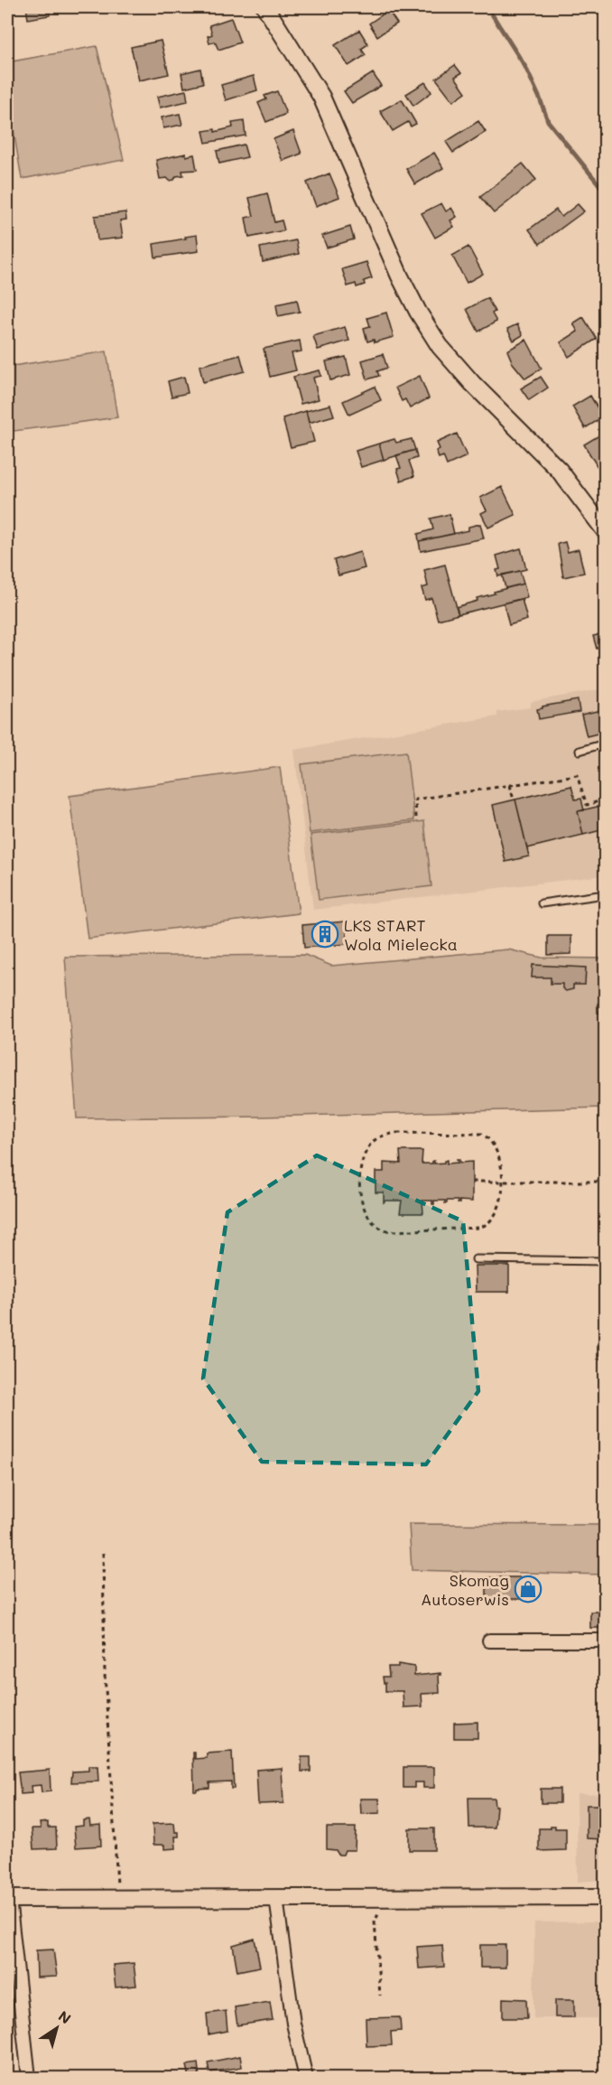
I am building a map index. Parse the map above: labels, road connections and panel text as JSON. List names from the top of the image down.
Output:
{
  "places": {
    "building": ["LKS START Wola Mielecka"],
    "shop": ["Skomag Autoserwis"]
  },
  "north": "top right"
}
